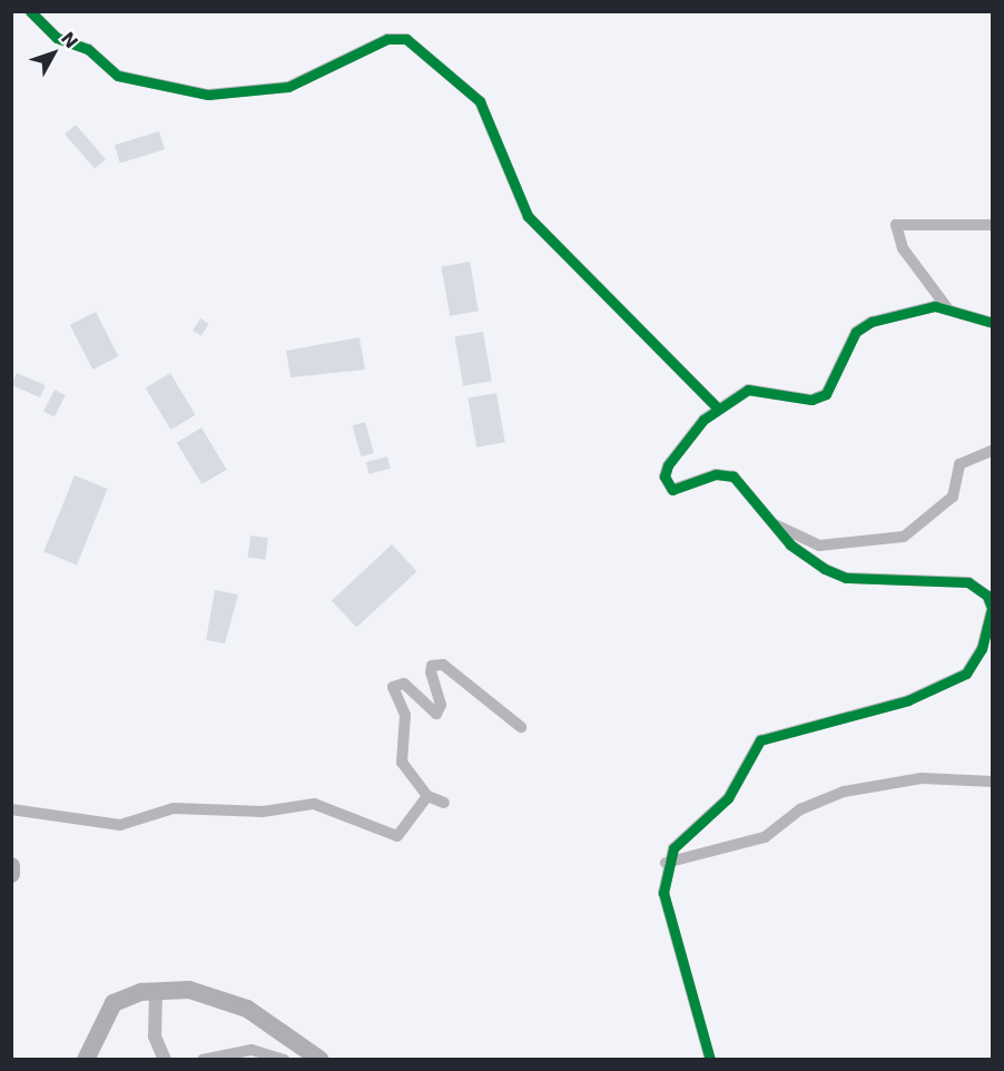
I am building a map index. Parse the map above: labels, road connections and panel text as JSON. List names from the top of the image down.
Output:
{
  "north": "top right"
}
